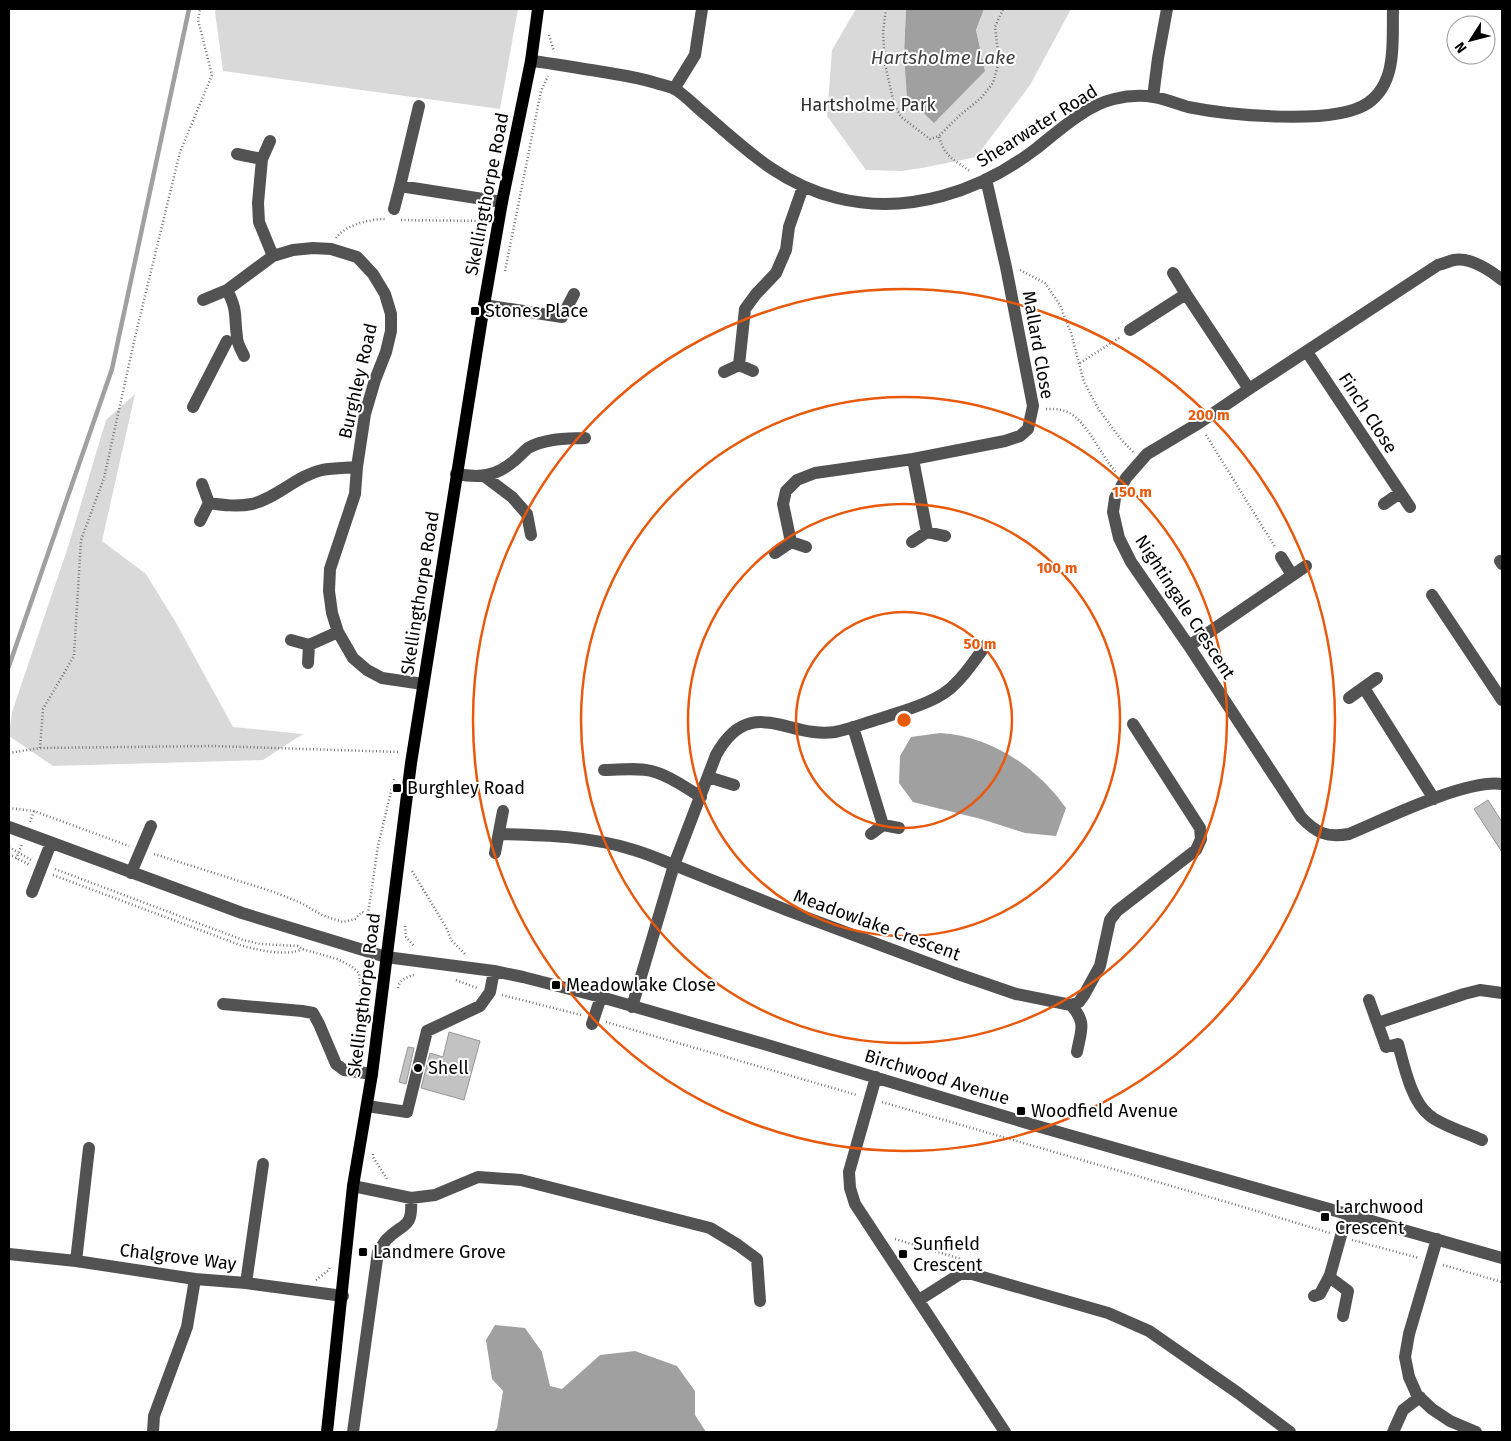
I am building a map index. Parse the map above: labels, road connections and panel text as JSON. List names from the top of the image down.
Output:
{
  "streets": {
    "main road": ["Skellingthorpe Road"],
    "street": [
      "Shearwater Road",
      "Mallard Close",
      "Burghley Road",
      "Finch Close",
      "Nightingale Crescent",
      "Meadowlake Crescent",
      "Birchwood Avenue",
      "Chalgrove Way"
    ]
  },
  "crossings": [
    ["Shearwater Road", "Skellingthorpe Road"],
    ["Shearwater Road", "Mallard Close"],
    ["Skellingthorpe Road", "Burghley Road"],
    ["Skellingthorpe Road", "Birchwood Avenue"],
    ["Skellingthorpe Road", "Chalgrove Way"],
    ["Finch Close", "Nightingale Crescent"]
  ],
  "water": ["Hartsholme Lake"],
  "parks": ["Hartsholme Park"],
  "places": {
    "transit": [
      "Stones Place",
      "Burghley Road",
      "Meadowlake Close",
      "Woodfield Avenue",
      "Larchwood Crescent",
      "Landmere Grove",
      "Sunfield Crescent"
    ],
    "other": ["Shell"]
  },
  "north": "bottom left",
  "rings": [
    "200 m",
    "150 m",
    "100 m",
    "50 m"
  ]
}
